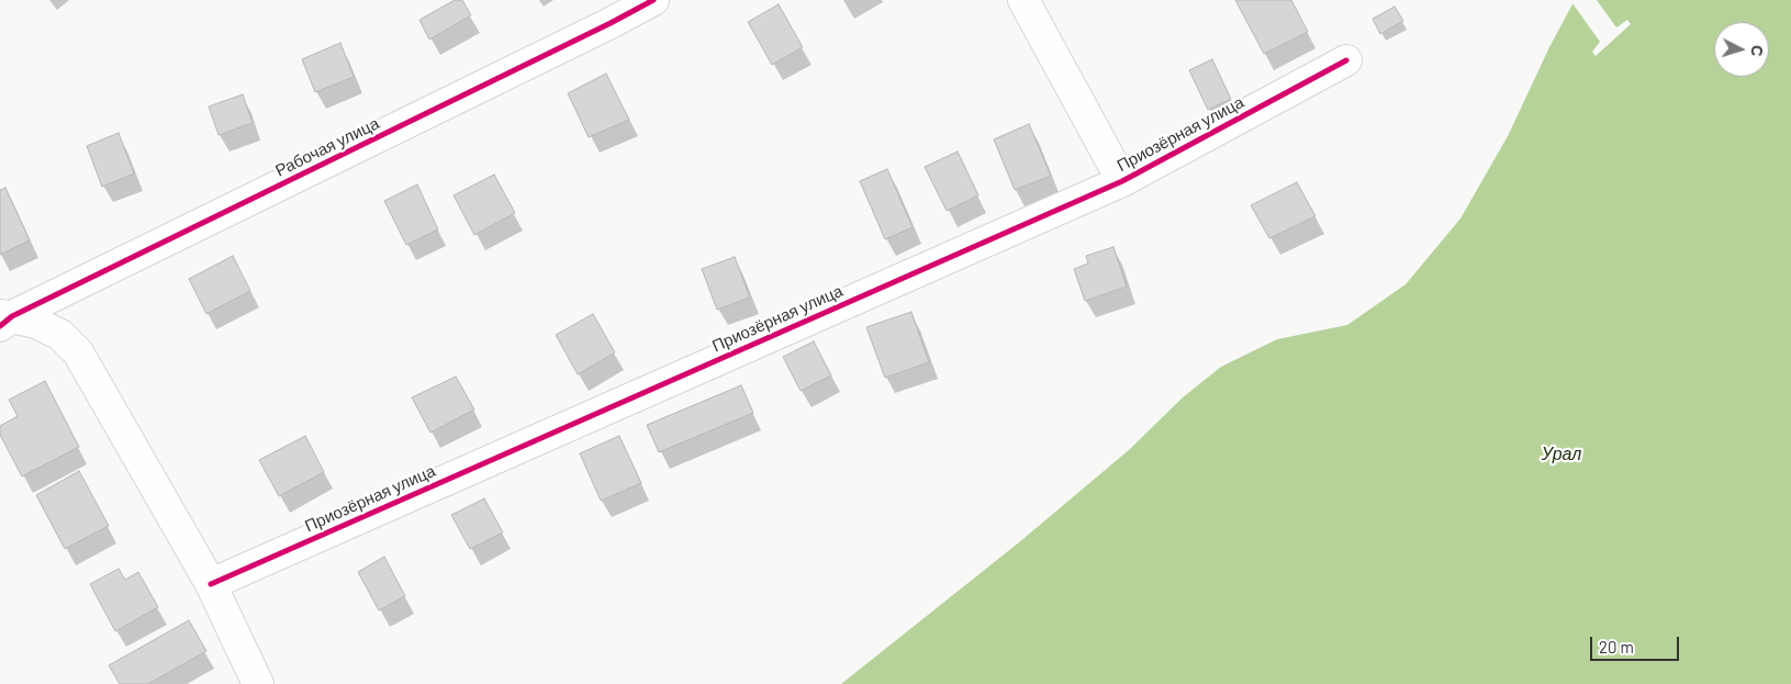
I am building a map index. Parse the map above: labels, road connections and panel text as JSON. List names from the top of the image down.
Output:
{
  "streets": {
    "street": ["Приозёрная улица", "Рабочая улица"]
  },
  "water": ["Урал"],
  "scale_bar": "20 m",
  "north": "right"
}
